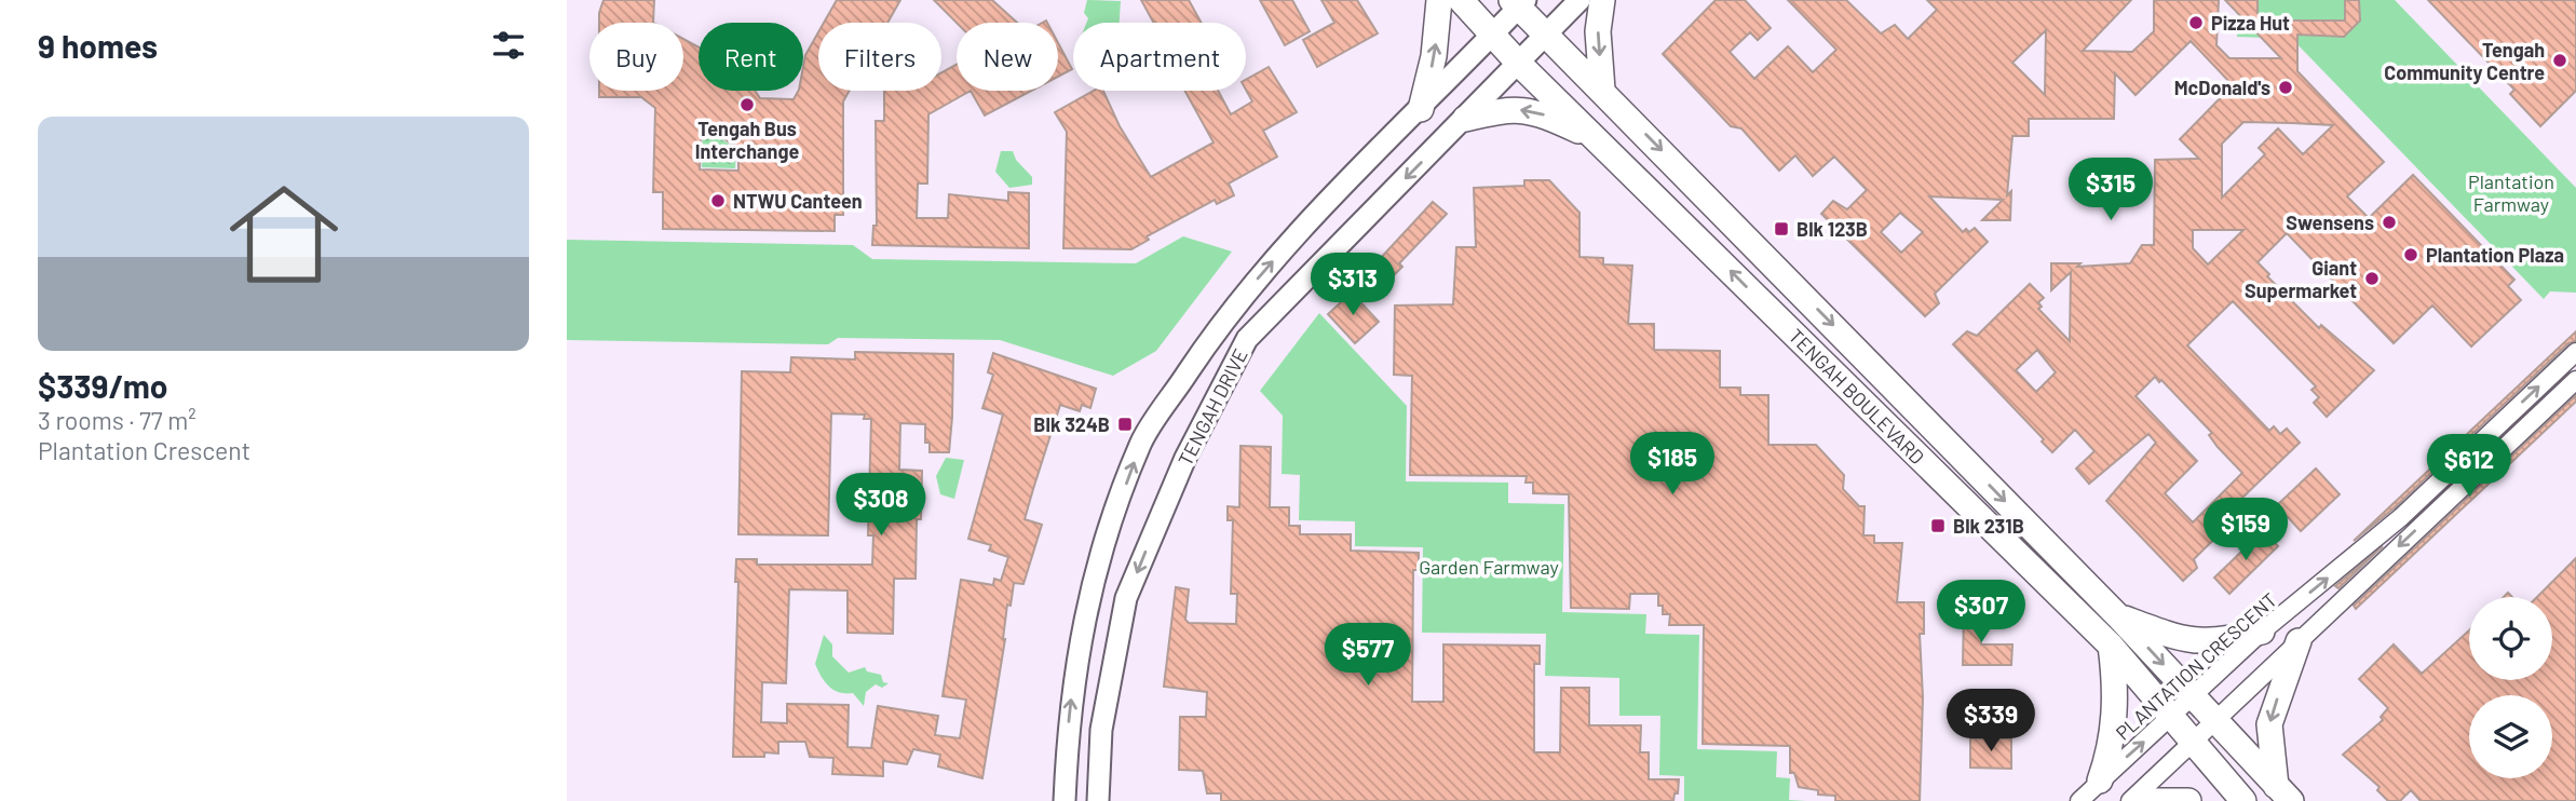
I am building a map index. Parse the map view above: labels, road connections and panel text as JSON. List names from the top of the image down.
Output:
{
  "streets": {
    "main road": ["TENGAH BOULEVARD"],
    "street": ["TENGAH DRIVE", "PLANTATION CRESCENT"]
  },
  "crossings": [
    ["TENGAH BOULEVARD", "TENGAH DRIVE"],
    ["TENGAH BOULEVARD", "PLANTATION CRESCENT"]
  ],
  "parks": ["Plantation Farmway", "Garden Farmway"],
  "places": {
    "other": [
      "Pizza Hut",
      "Tengah Community Centre",
      "McDonald's",
      "Tengah Bus Interchange",
      "NTWU Canteen",
      "Swensens",
      "Plantation Plaza",
      "Giant Supermarket"
    ],
    "transit": ["Blk 123B", "Blk 324B", "Blk 231B"]
  },
  "page": {
    "heading": "9 homes",
    "chip": [
      "Buy",
      "Rent",
      "Filters",
      "New",
      "Apartment"
    ],
    "list": [
      {
        "name": "$339/mo",
        "note": "3 rooms · 77 m² · Plantation Crescent"
      }
    ],
    "price": [
      "$315",
      "$313",
      "$185",
      "$612",
      "$308",
      "$159",
      "$307",
      "$577",
      "$339"
    ]
  }
}
